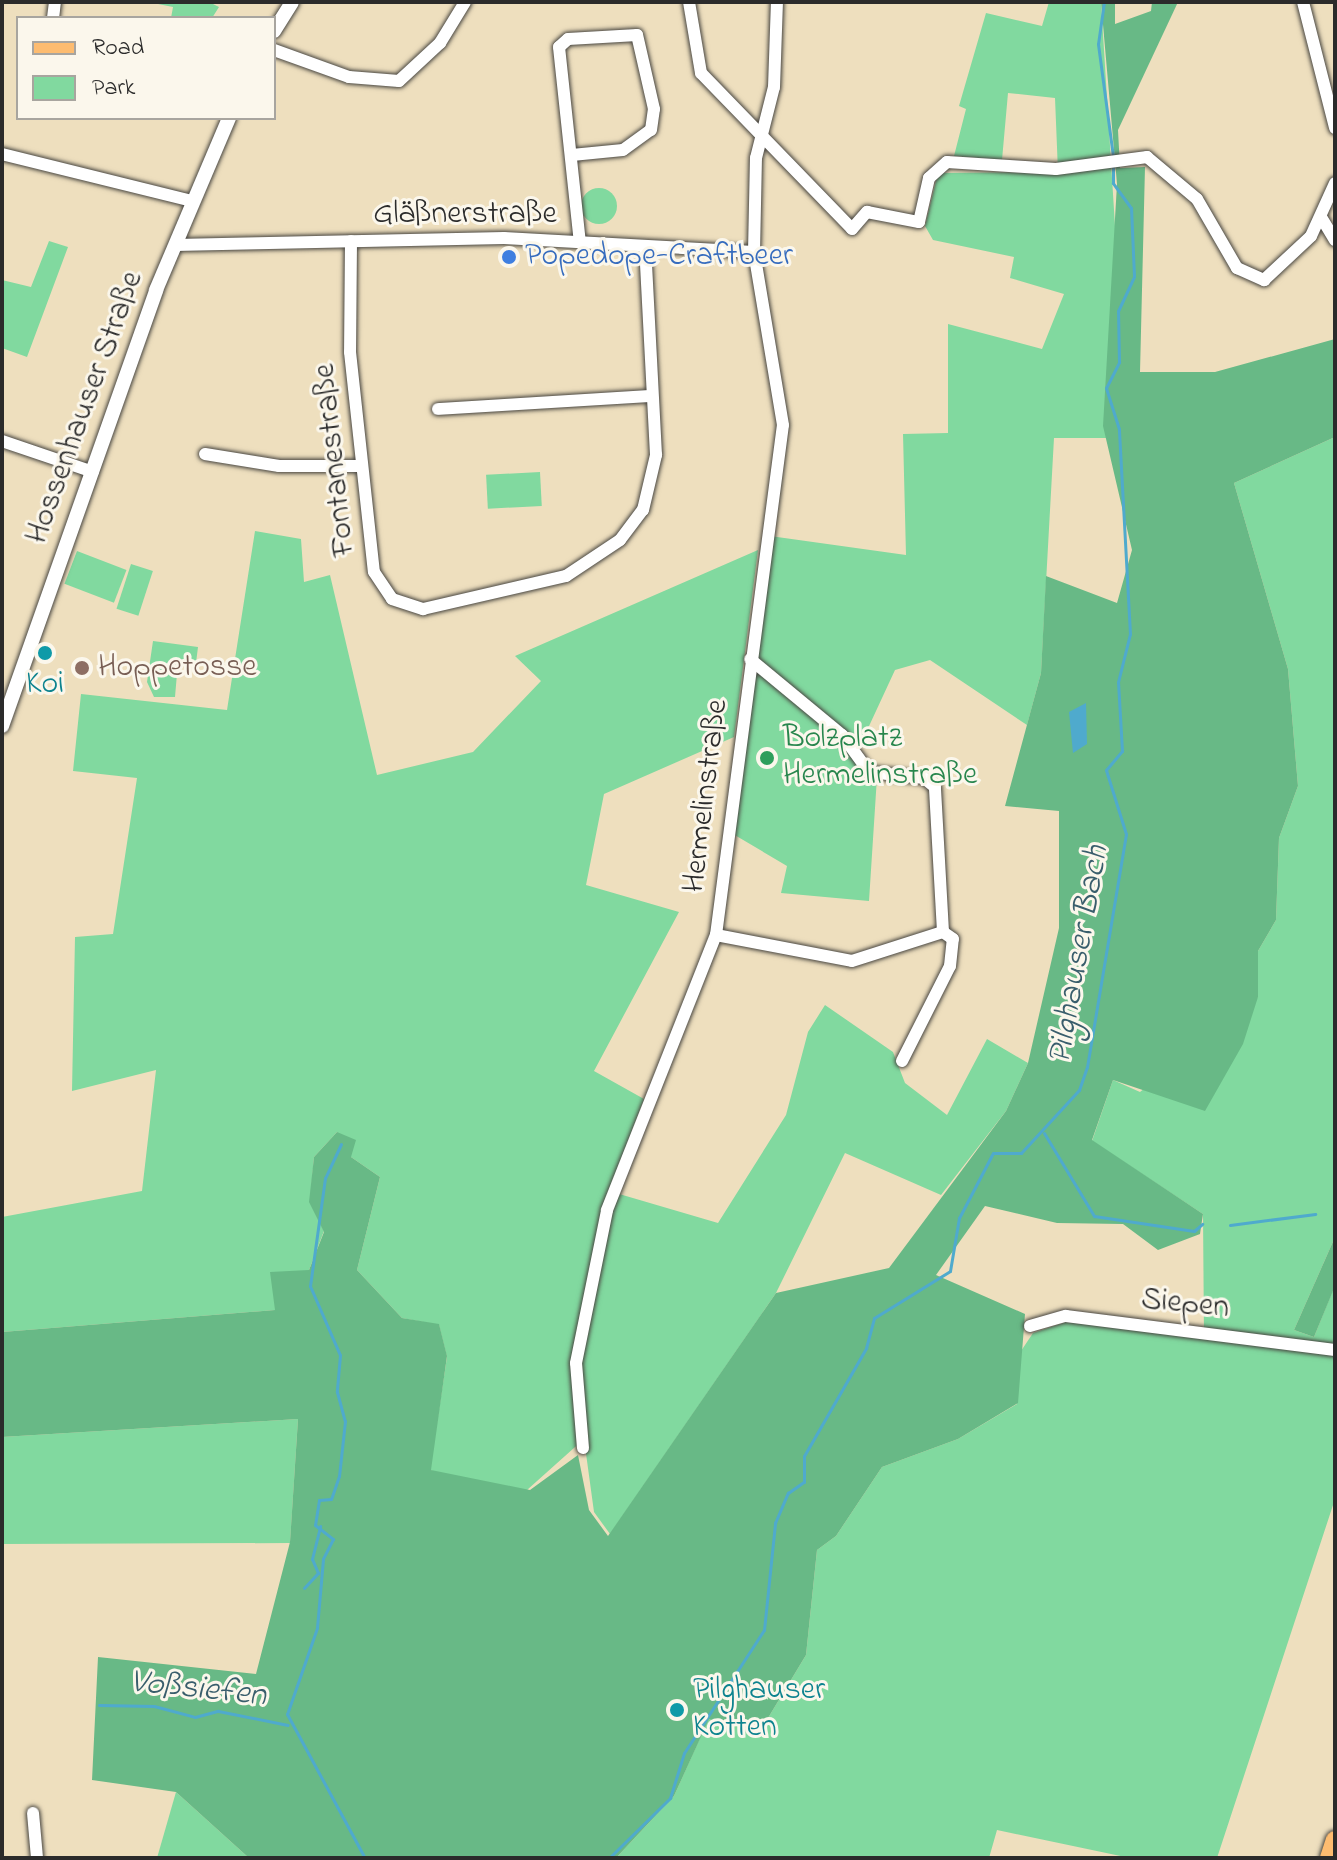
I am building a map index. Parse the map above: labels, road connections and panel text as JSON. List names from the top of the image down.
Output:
{
  "streets": {
    "street": [
      "Gläßnerstraße",
      "Hossenhauser Straße",
      "Fontanestraße",
      "Hermelinstraße",
      "Siepen"
    ]
  },
  "crossings": [
    ["Gläßnerstraße", "Hossenhauser Straße"],
    ["Gläßnerstraße", "Fontanestraße"],
    ["Gläßnerstraße", "Hermelinstraße"]
  ],
  "water": ["Pilghauser Bach", "Voßsiefen"],
  "places": [
    "Popedope-Craftbeer",
    "Koi",
    "Hoppetosse",
    "Bolzplatz Hermelinstraße",
    "Pilghauser Kotten"
  ],
  "legend": ["Road", "Park"]
}
